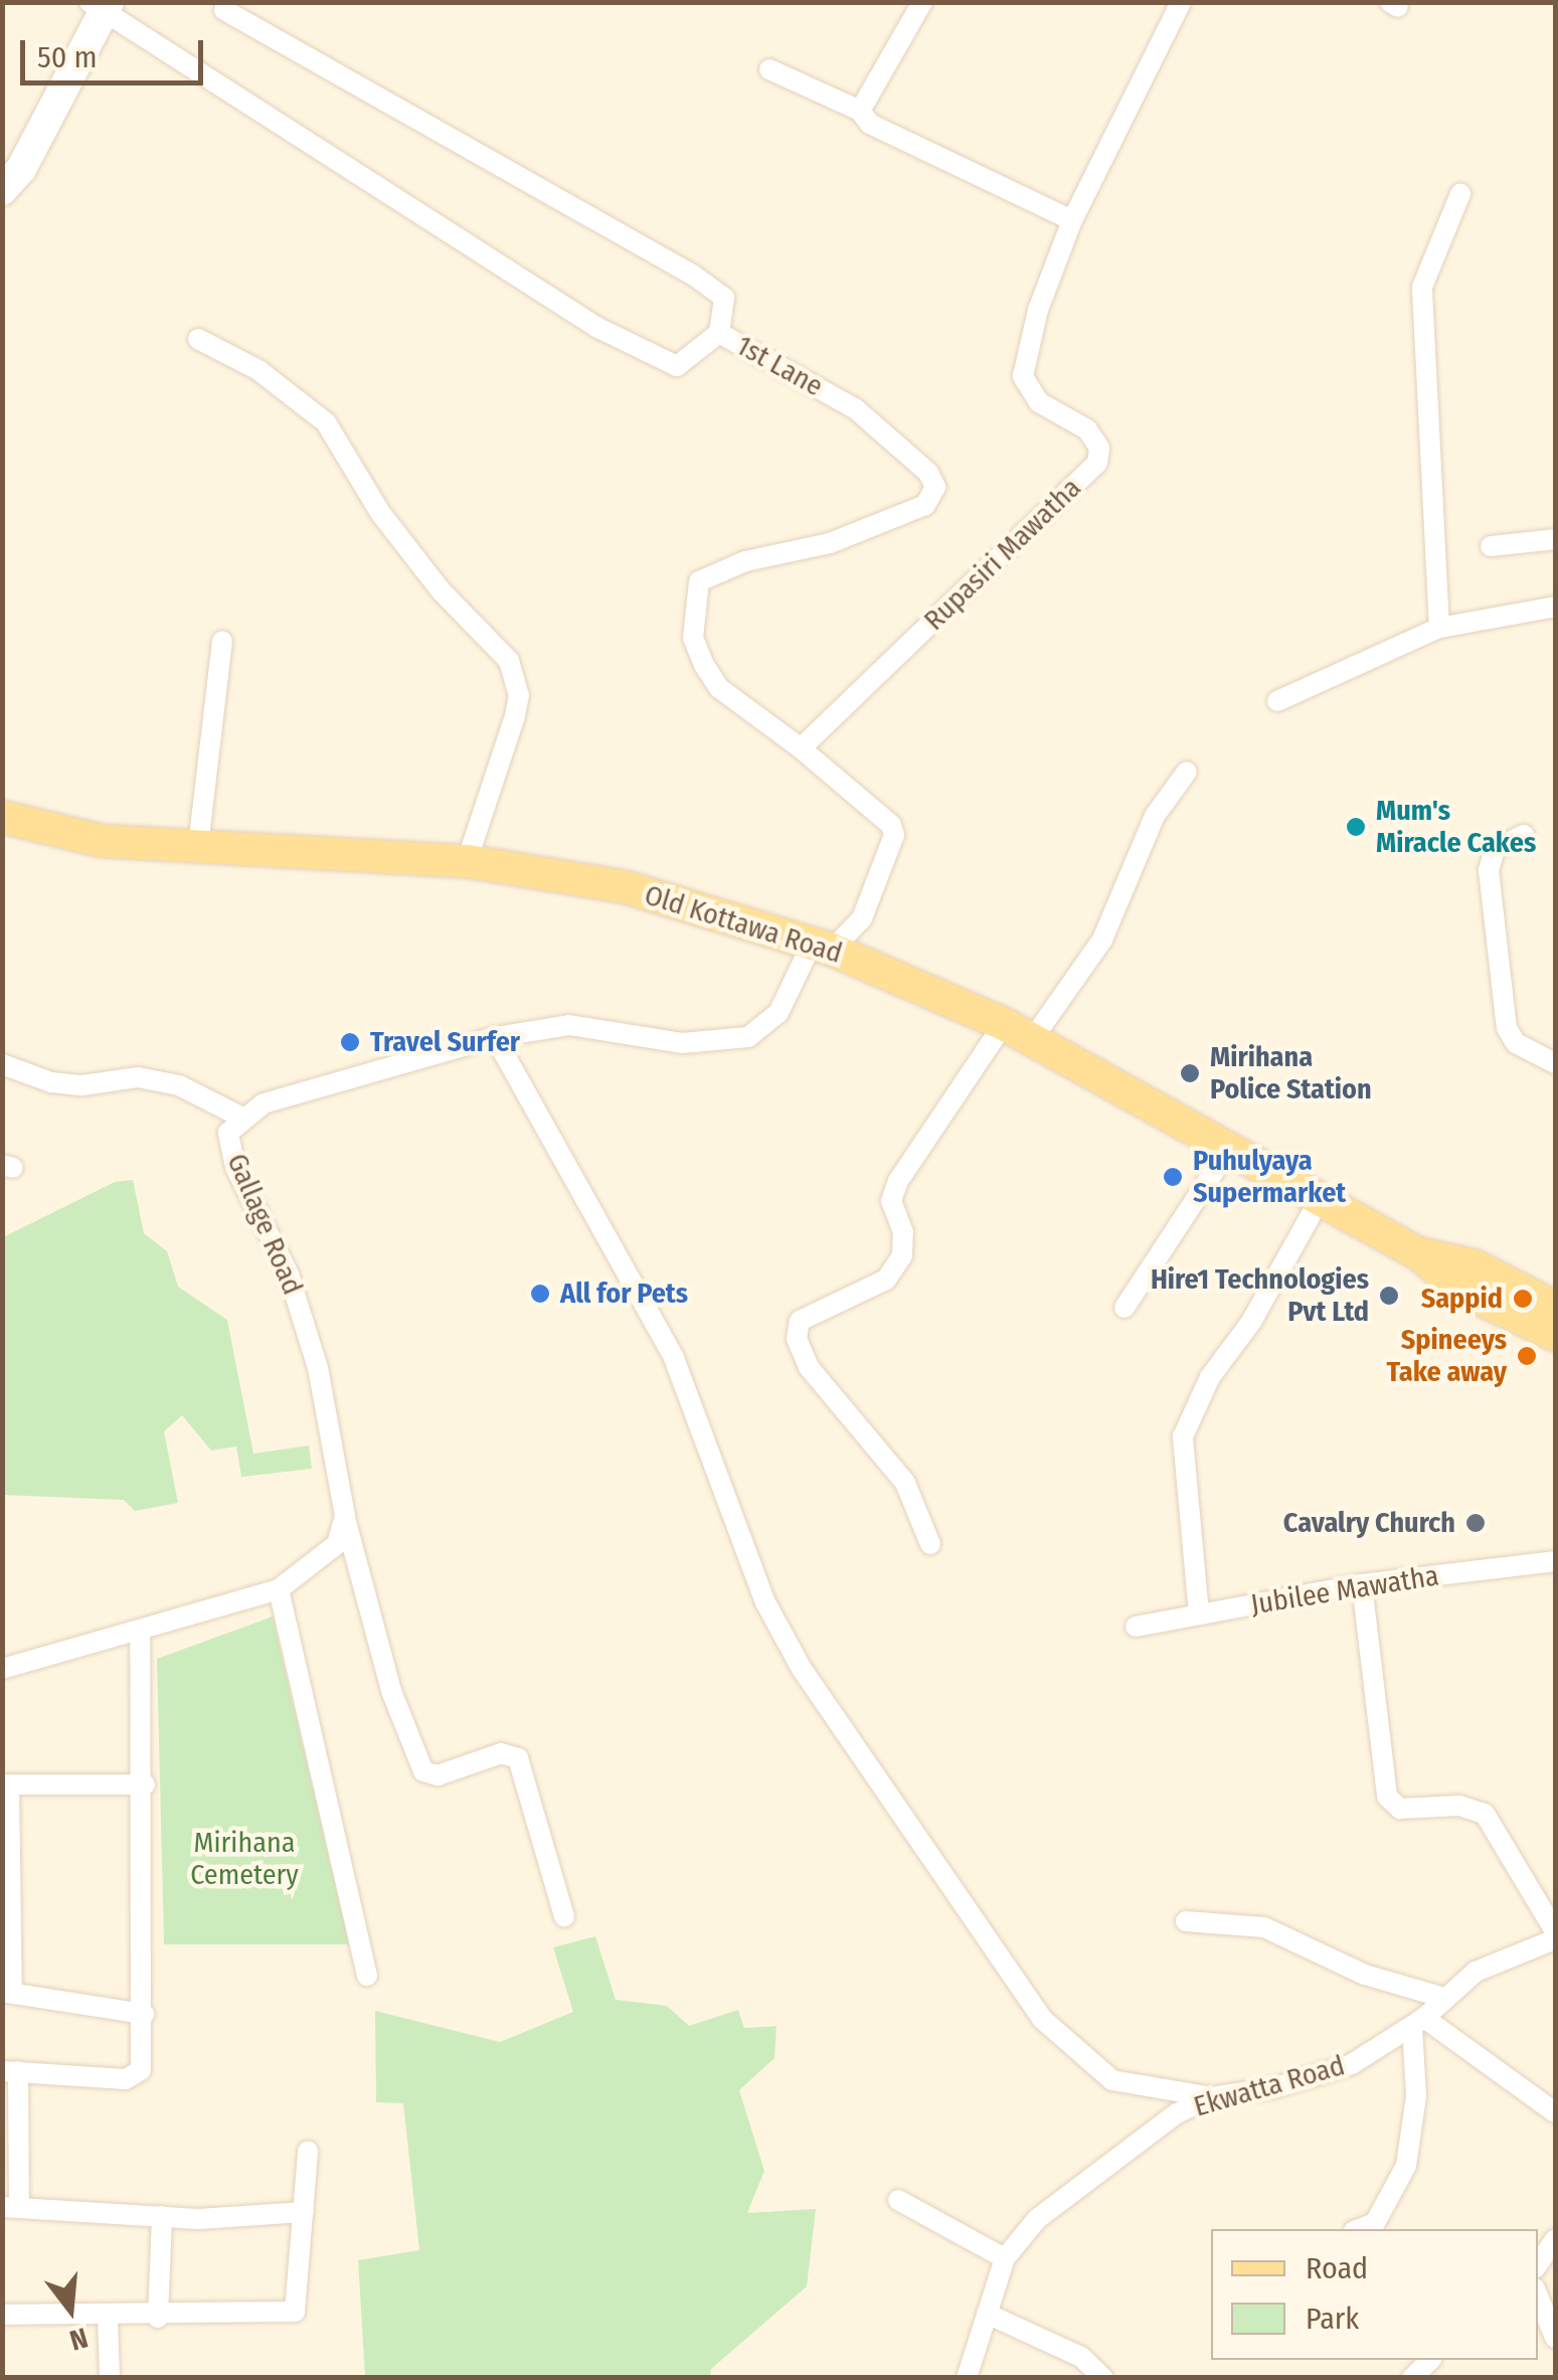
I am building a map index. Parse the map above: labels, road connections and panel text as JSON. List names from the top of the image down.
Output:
{
  "streets": {
    "main road": ["Old Kottawa Road"],
    "street": [
      "1st Lane",
      "Rupasiri Mawatha",
      "Gallage Road",
      "Jubilee Mawatha",
      "Ekwatta Road"
    ]
  },
  "crossings": [
    ["1st Lane", "Rupasiri Mawatha"],
    ["Old Kottawa Road", "Gallage Road"]
  ],
  "parks": ["Mirihana Cemetery"],
  "places": [
    "Mum's Miracle Cakes",
    "Travel Surfer",
    "Mirihana Police Station",
    "Puhulyaya Supermarket",
    "All for Pets",
    "Hire1 Technologies Pvt Ltd",
    "Sappid",
    "Spineeys Take away",
    "Cavalry Church"
  ],
  "legend": ["Road", "Park"],
  "scale_bar": "50 m",
  "north": "bottom"
}
